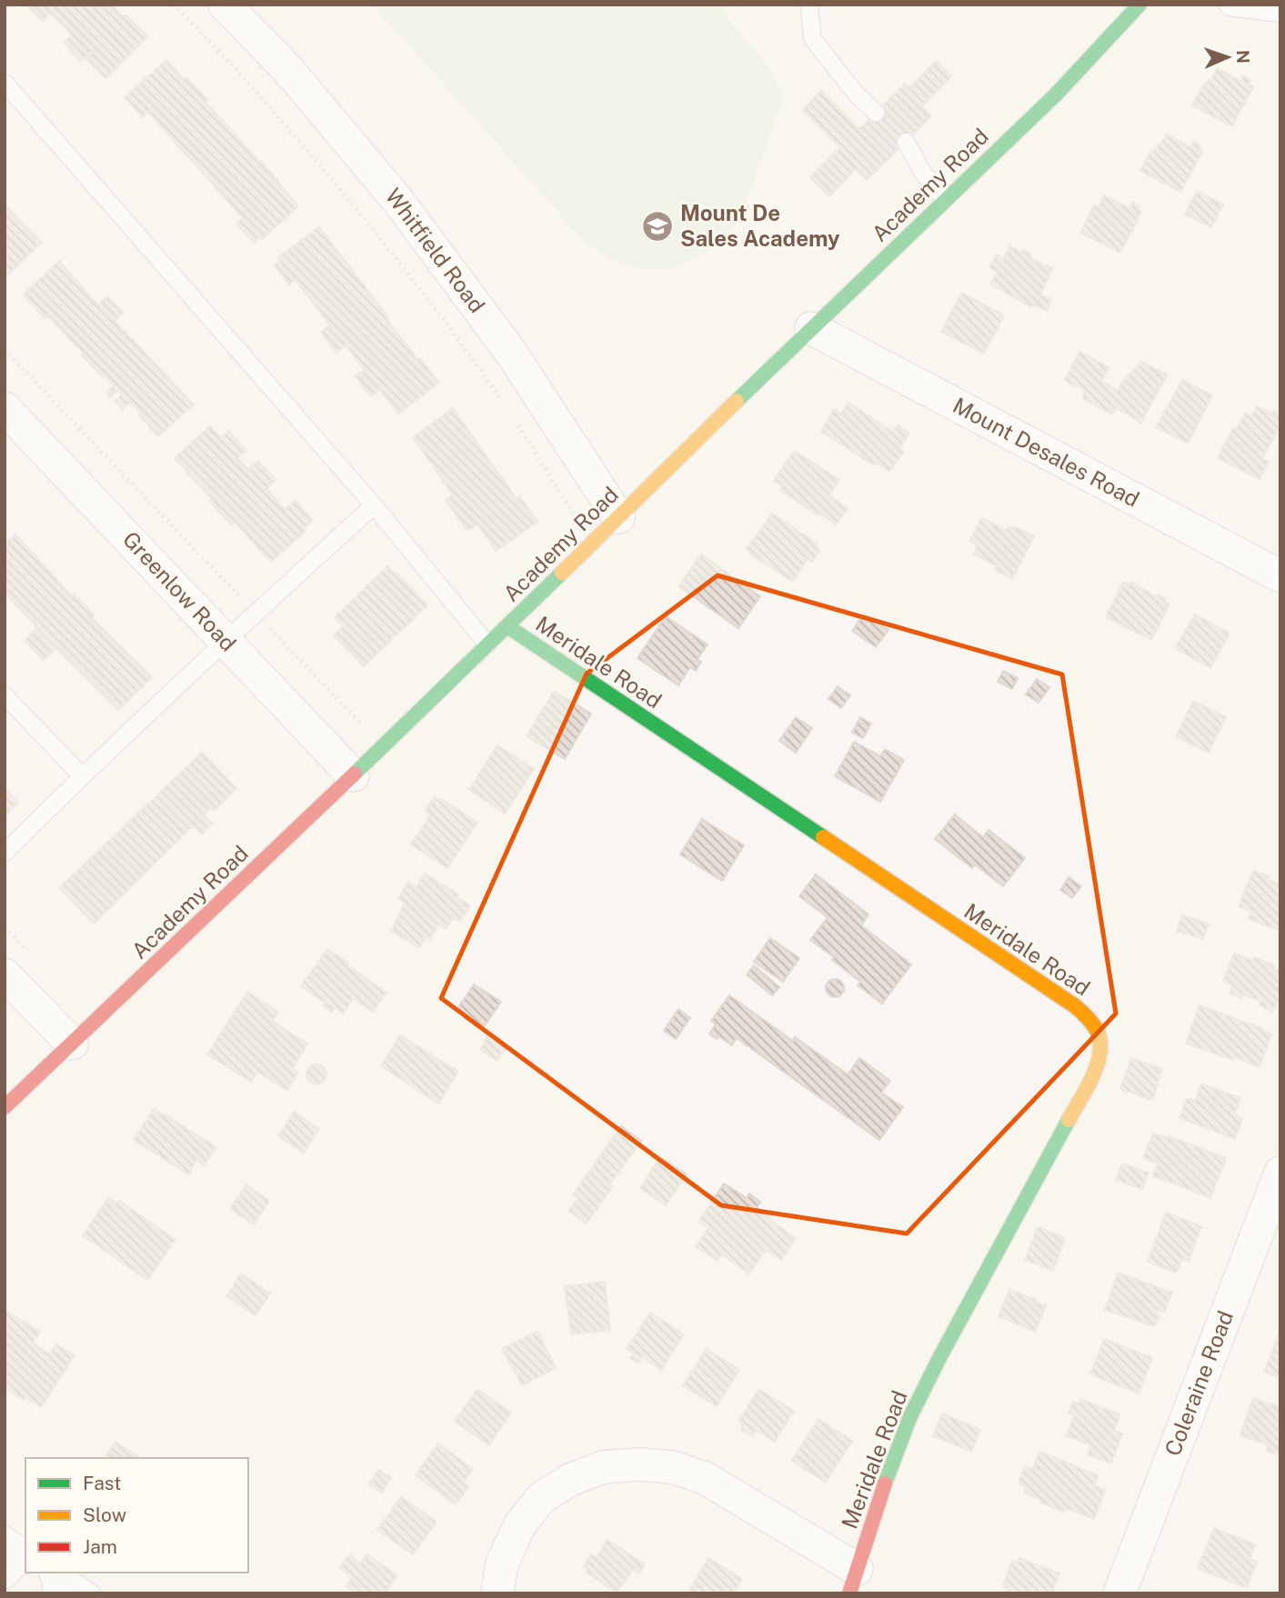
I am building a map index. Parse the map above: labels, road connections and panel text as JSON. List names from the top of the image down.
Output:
{
  "streets": {
    "main road": ["Academy Road", "Meridale Road"],
    "street": [
      "Whitfield Road",
      "Mount Desales Road",
      "Greenlow Road",
      "Coleraine Road"
    ]
  },
  "crossings": [
    ["Academy Road", "Whitfield Road"],
    ["Academy Road", "Mount Desales Road"],
    ["Academy Road", "Greenlow Road"],
    ["Academy Road", "Meridale Road"]
  ],
  "places": {
    "school or university": ["Mount De Sales Academy"]
  },
  "legend": ["Fast", "Slow", "Jam"],
  "north": "right"
}
